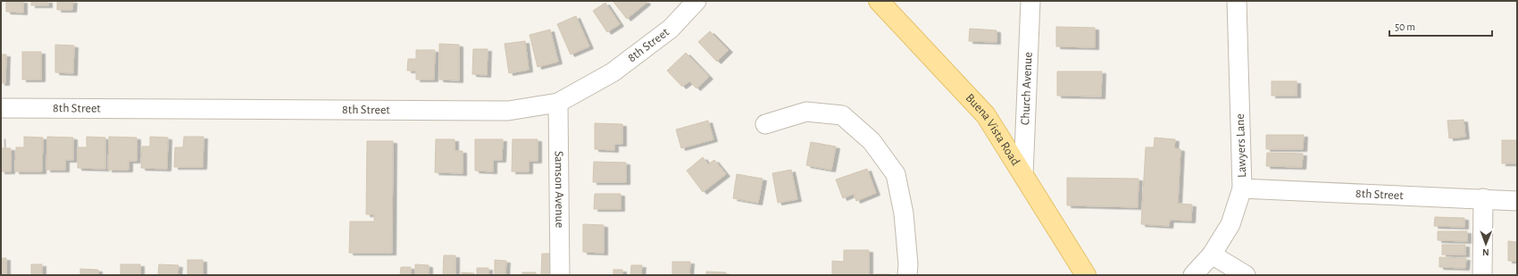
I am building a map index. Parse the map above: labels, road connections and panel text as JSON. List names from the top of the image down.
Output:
{
  "streets": {
    "main road": ["Buena Vista Road"],
    "street": [
      "8th Street",
      "Church Avenue",
      "Lawyers Lane",
      "Samson Avenue"
    ]
  },
  "crossings": [
    ["8th Street", "Lawyers Lane"],
    ["8th Street", "Samson Avenue"],
    ["Church Avenue", "Buena Vista Road"]
  ],
  "scale_bar": "50 m",
  "north": "bottom"
}
